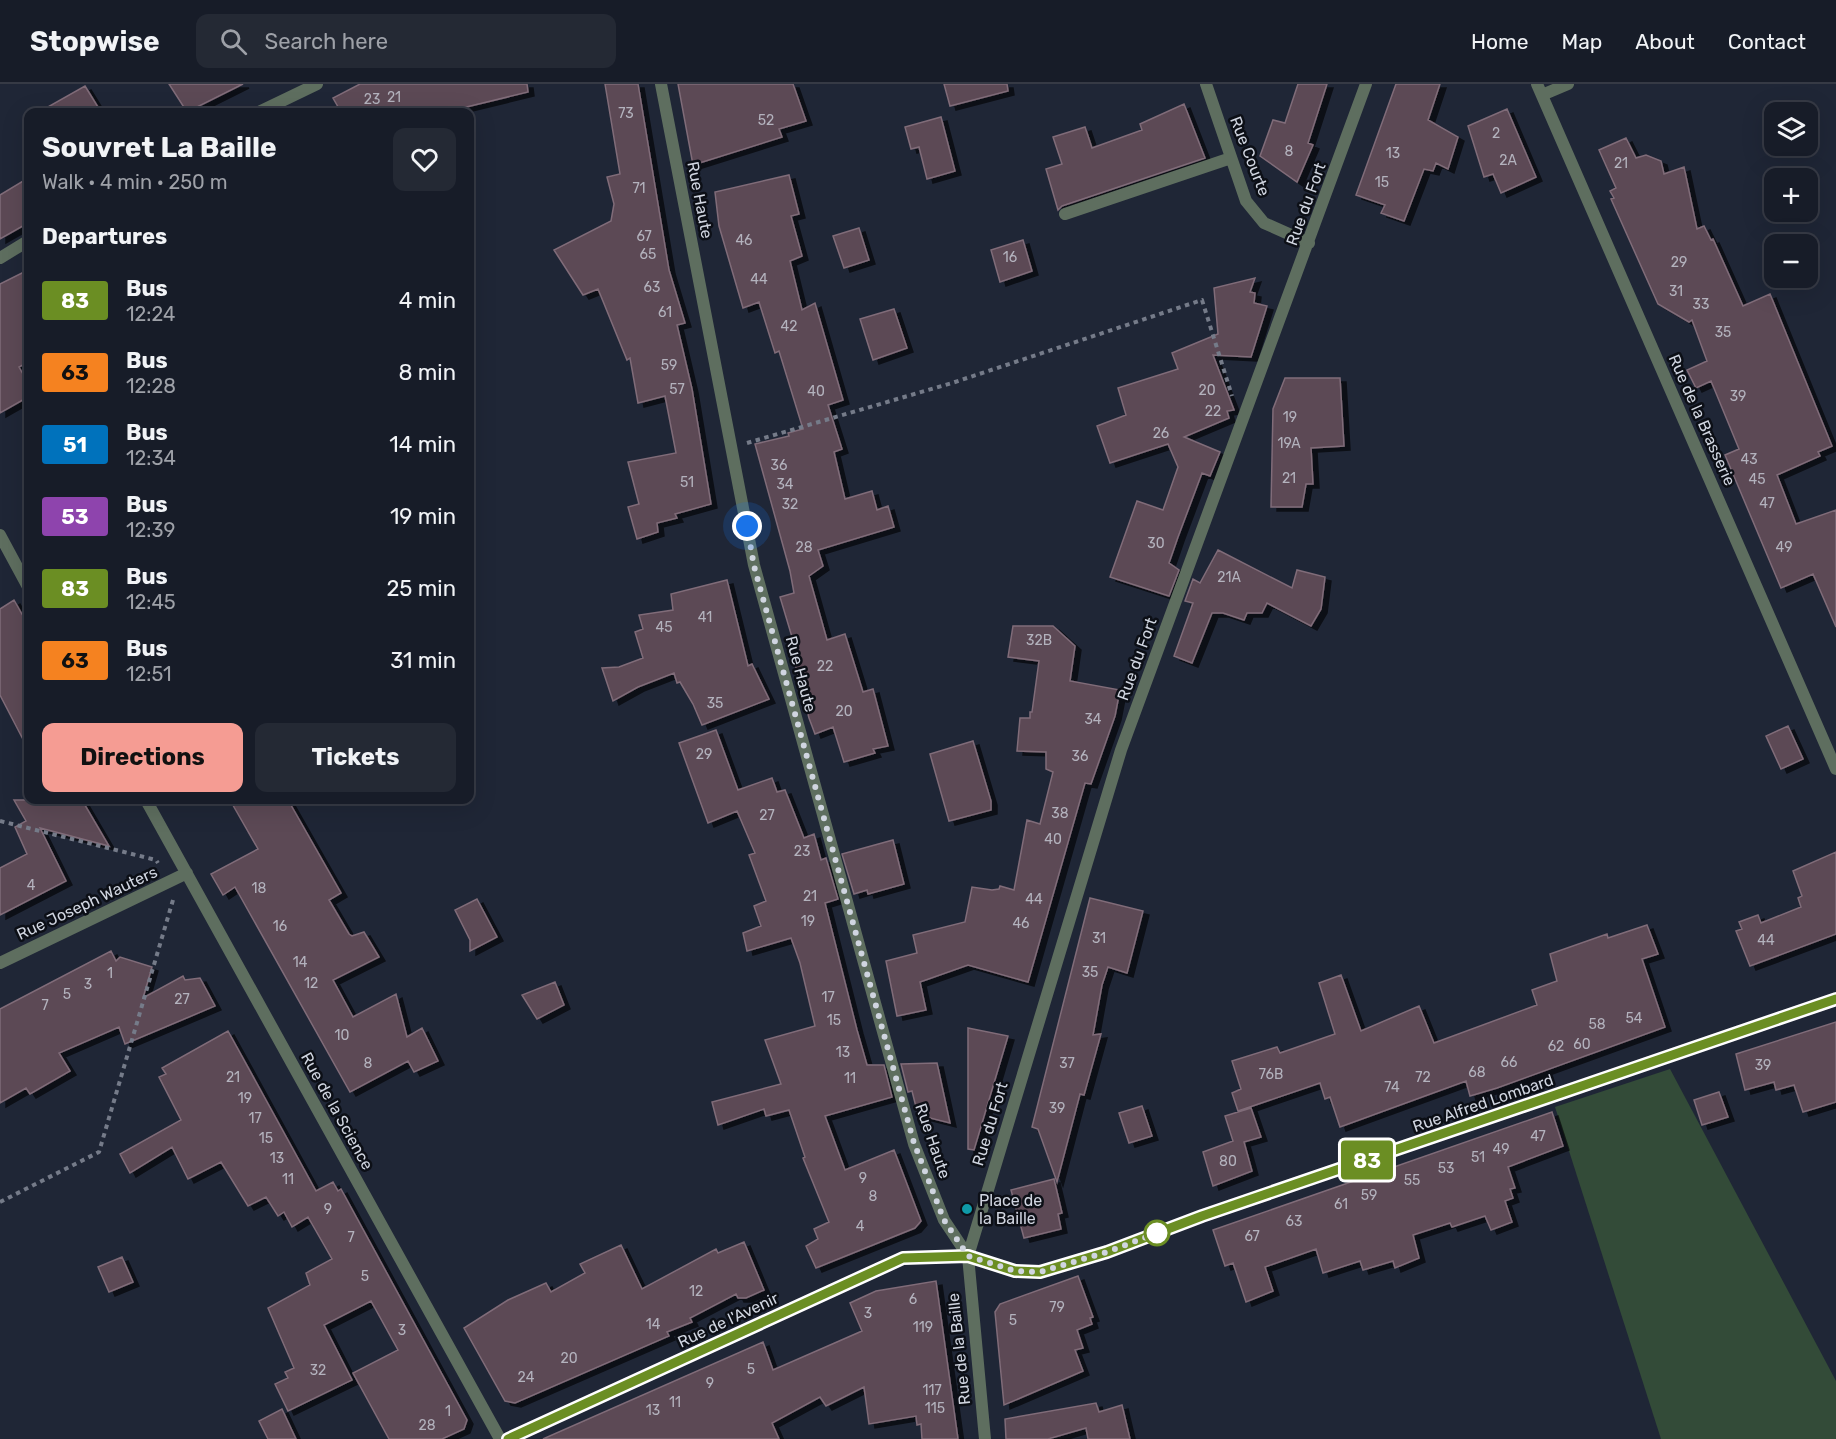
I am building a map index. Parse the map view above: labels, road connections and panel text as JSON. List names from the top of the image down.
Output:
{
  "streets": {
    "street": [
      "Rue Courte",
      "Rue Haute",
      "Rue du Fort",
      "Rue de la Brasserie",
      "Rue Joseph Wauters",
      "Rue Alfred Lombard",
      "Rue de la Science",
      "Rue de l'Avenir",
      "Rue de la Baille"
    ]
  },
  "crossings": [
    ["Rue Courte", "Rue du Fort"],
    ["Rue Haute", "Rue du Fort"],
    ["Rue Haute", "Rue Alfred Lombard"],
    ["Rue Haute", "Rue de l'Avenir"],
    ["Rue Haute", "Rue de la Baille"],
    ["Rue du Fort", "Rue Alfred Lombard"],
    ["Rue du Fort", "Rue de l'Avenir"],
    ["Rue du Fort", "Rue de la Baille"],
    ["Rue Joseph Wauters", "Rue de la Science"],
    ["Rue Alfred Lombard", "Rue de l'Avenir"],
    ["Rue Alfred Lombard", "Rue de la Baille"],
    ["Rue de l'Avenir", "Rue de la Baille"]
  ],
  "places": ["Place de la Baille"],
  "lines": ["bus line 83"],
  "house_numbers": [
    "21",
    "23",
    "73",
    "52",
    "2",
    "8",
    "13",
    "2A",
    "21",
    "15",
    "71",
    "67",
    "46",
    "65",
    "16",
    "29",
    "44",
    "63",
    "31",
    "33",
    "61",
    "42",
    "35",
    "59",
    "57",
    "20",
    "40",
    "39",
    "22",
    "19",
    "26",
    "19A",
    "43",
    "36",
    "21",
    "45",
    "51",
    "34",
    "47",
    "32",
    "30",
    "28",
    "49",
    "21A",
    "41",
    "45",
    "32B",
    "22",
    "35",
    "20",
    "34",
    "29",
    "36",
    "38",
    "27",
    "40",
    "23",
    "4",
    "18",
    "21",
    "44",
    "19",
    "46",
    "16",
    "31",
    "44",
    "14",
    "35",
    "1",
    "12",
    "3",
    "5",
    "17",
    "27",
    "7",
    "54",
    "15",
    "58",
    "10",
    "60",
    "62",
    "13",
    "66",
    "8",
    "37",
    "39",
    "68",
    "76B",
    "21",
    "72",
    "11",
    "74",
    "19",
    "39",
    "17",
    "47",
    "15",
    "49",
    "51",
    "13",
    "80",
    "53",
    "9",
    "11",
    "55",
    "59",
    "8",
    "61",
    "9",
    "63",
    "4",
    "67",
    "7",
    "5",
    "12",
    "6",
    "79",
    "3",
    "5",
    "14",
    "119",
    "3",
    "20",
    "5",
    "32",
    "24",
    "9",
    "117",
    "11",
    "115",
    "13",
    "1",
    "28"
  ],
  "page": {
    "header": "Stopwise",
    "search": "Search here",
    "nav": [
      "Home",
      "Map",
      "About",
      "Contact"
    ],
    "on_map": "83",
    "map_buttons": ["+", "−"],
    "heading": [
      ["Souvret La Baille", "Walk · 4 min · 250 m"],
      "Departures"
    ],
    "list": [
      {
        "mark": "83",
        "name": "Bus",
        "note": "12:24",
        "value": "4 min"
      },
      {
        "mark": "63",
        "name": "Bus",
        "note": "12:28",
        "value": "8 min"
      },
      {
        "mark": "51",
        "name": "Bus",
        "note": "12:34",
        "value": "14 min"
      },
      {
        "mark": "53",
        "name": "Bus",
        "note": "12:39",
        "value": "19 min"
      },
      {
        "mark": "83",
        "name": "Bus",
        "note": "12:45",
        "value": "25 min"
      },
      {
        "mark": "63",
        "name": "Bus",
        "note": "12:51",
        "value": "31 min"
      }
    ],
    "buttons": ["Directions", "Tickets"]
  }
}
